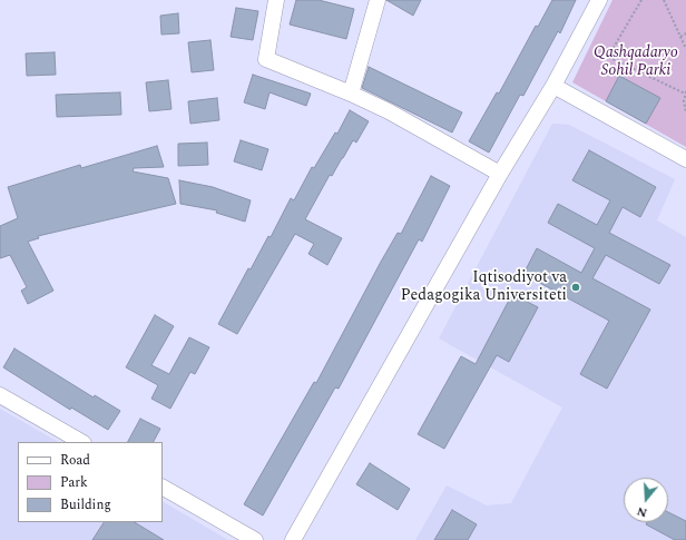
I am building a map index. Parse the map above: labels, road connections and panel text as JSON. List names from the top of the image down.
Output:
{
  "parks": ["Qashqadaryo Sohil Parki"],
  "places": ["Iqtisodiyot va Pedagogika Universiteti"],
  "legend": ["Road", "Park", "Building"],
  "north": "bottom"
}
